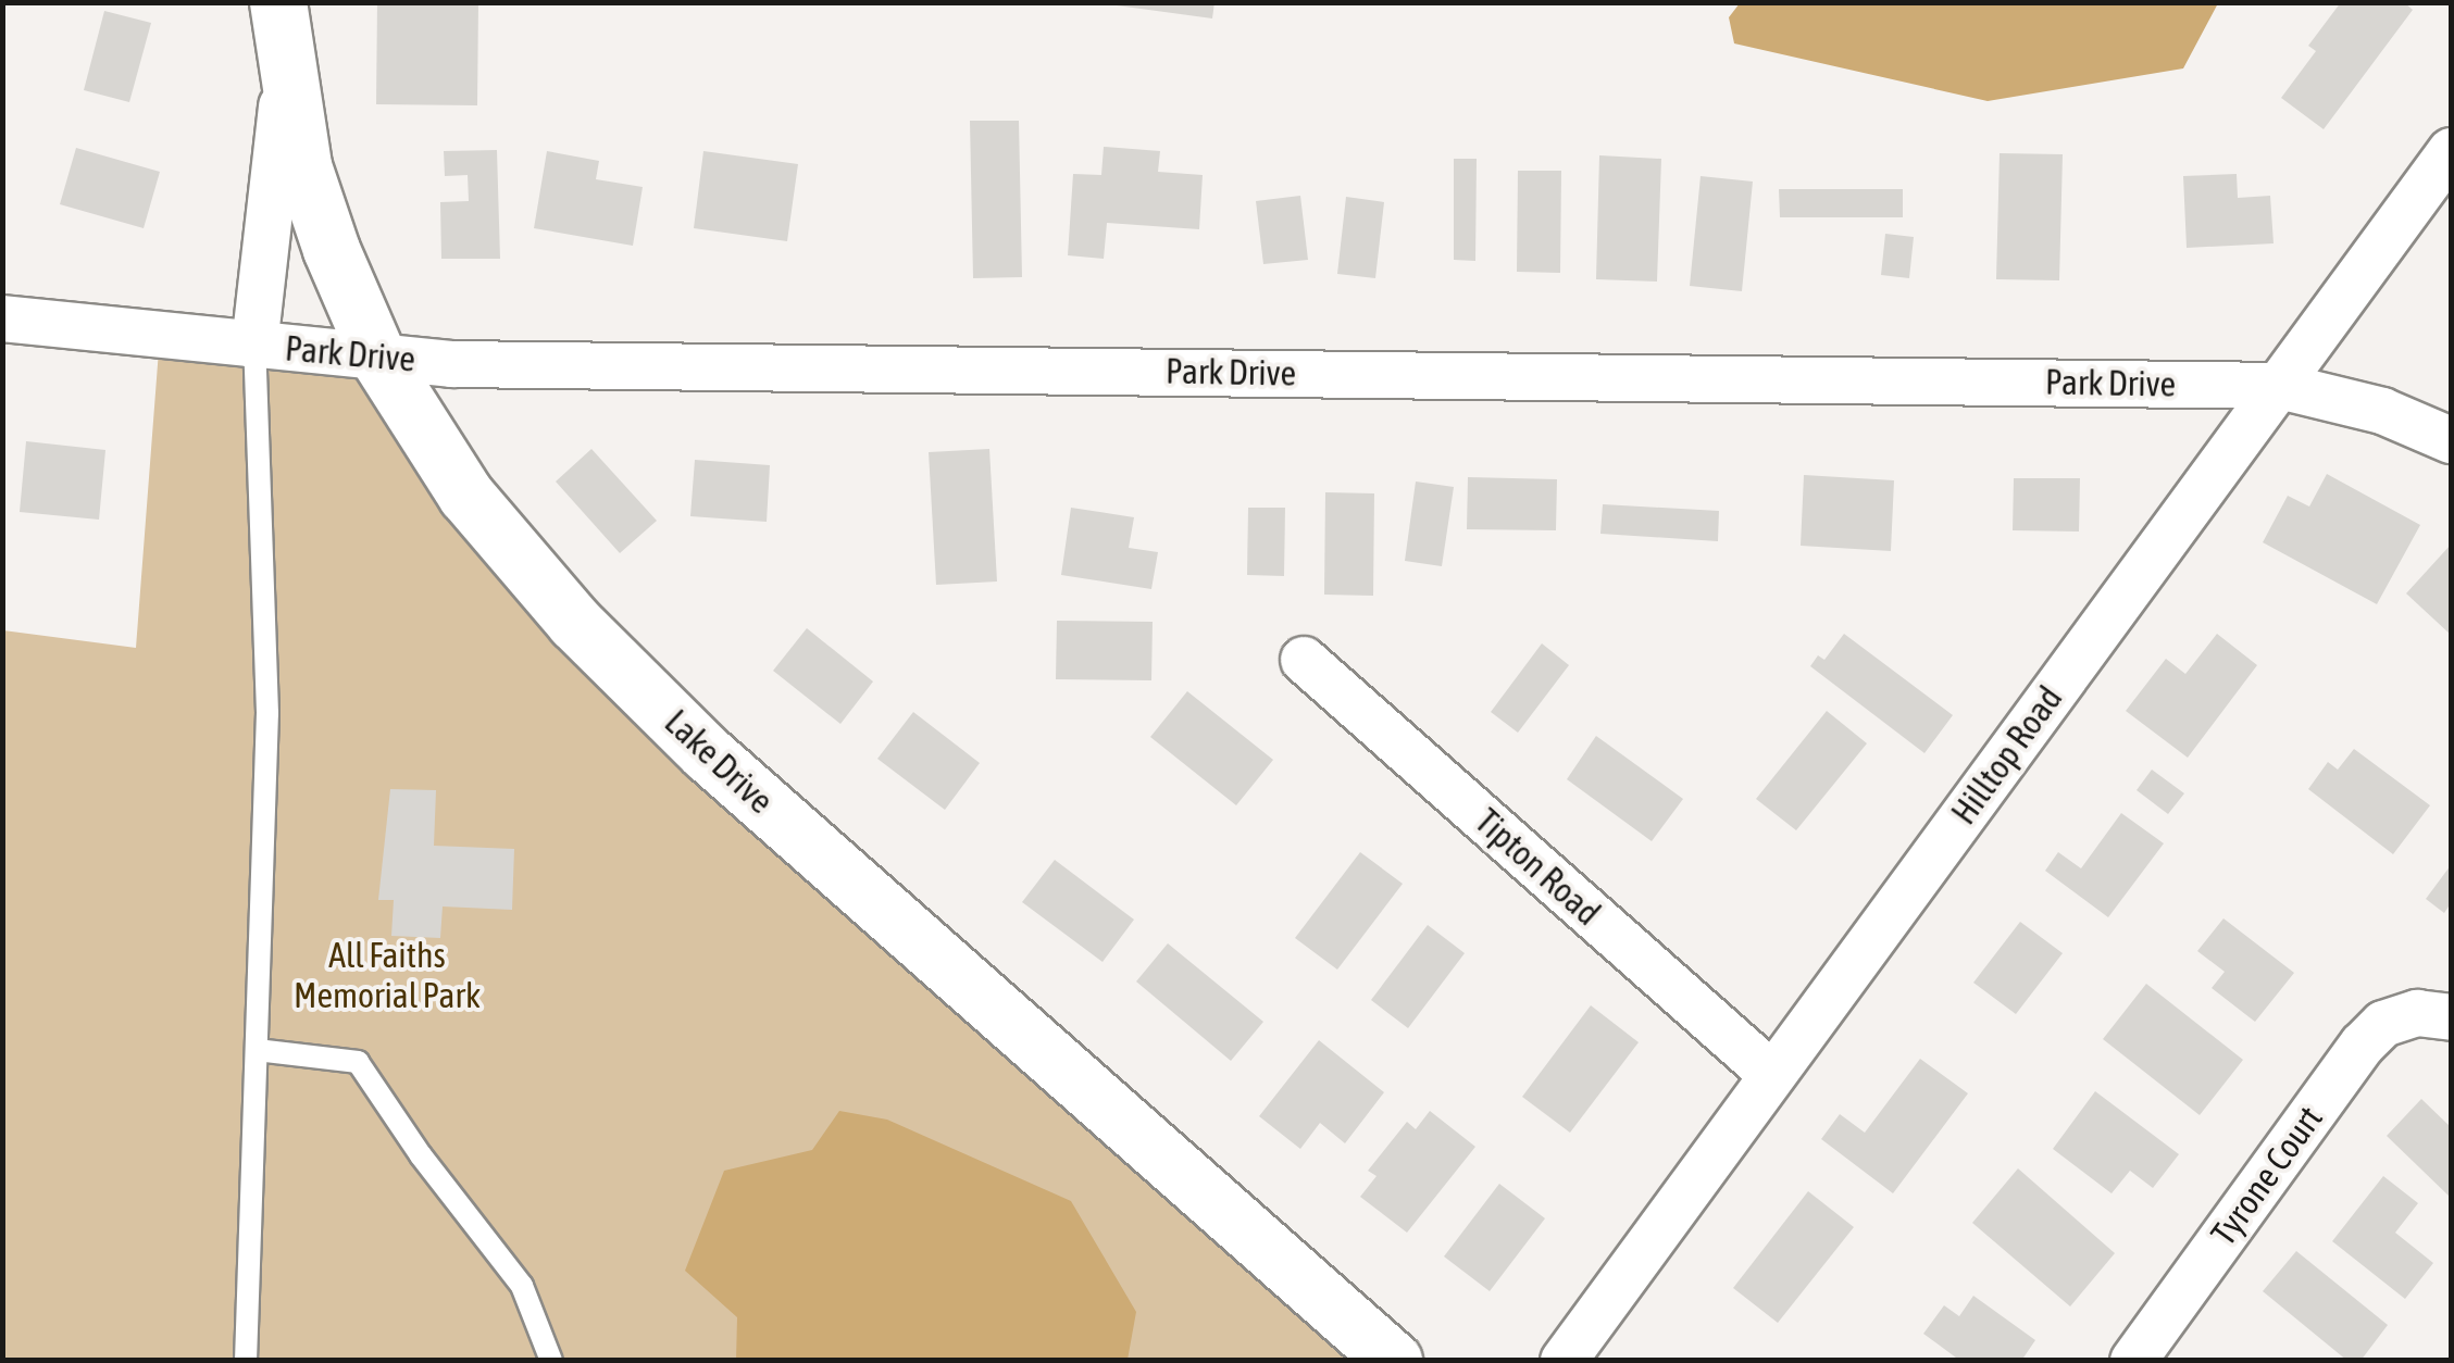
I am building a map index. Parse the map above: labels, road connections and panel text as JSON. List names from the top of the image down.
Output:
{
  "streets": {
    "street": [
      "Park Drive",
      "Hilltop Road",
      "Lake Drive",
      "Tipton Road",
      "Tyrone Court"
    ]
  },
  "crossings": [
    ["Park Drive", "Hilltop Road"],
    ["Park Drive", "Lake Drive"],
    ["Hilltop Road", "Tipton Road"]
  ],
  "parks": ["All Faiths Memorial Park"]
}
